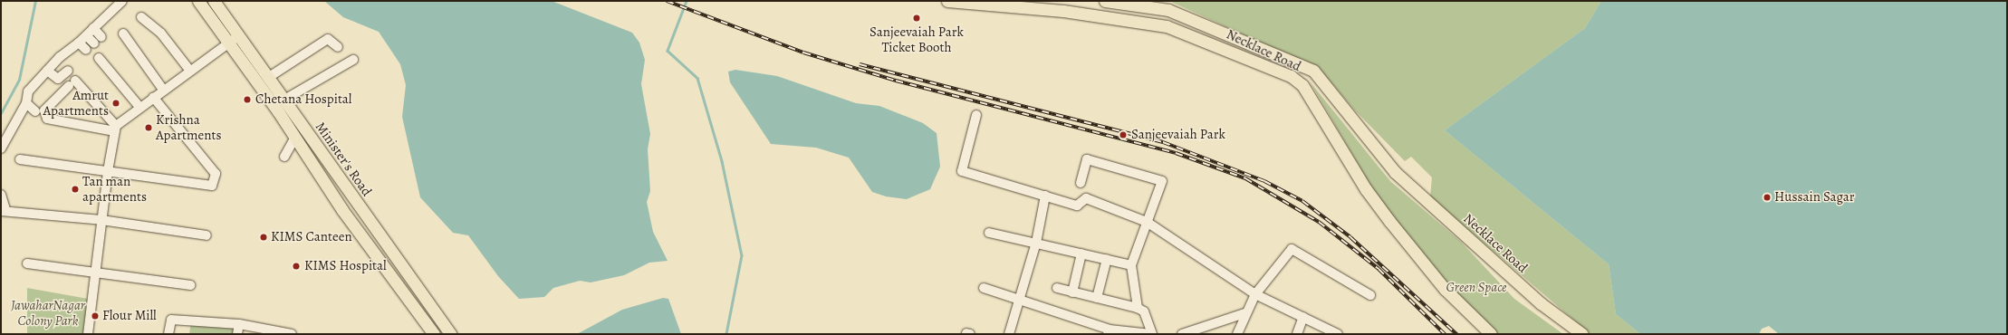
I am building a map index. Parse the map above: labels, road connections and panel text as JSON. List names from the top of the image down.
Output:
{
  "streets": {
    "main road": ["Necklace Road", "Minister's Road"]
  },
  "parks": ["Green Space", "JawaharNagar Colony Park"],
  "places": [
    "Sanjeevaiah Park Ticket Booth",
    "Chetana Hospital",
    "Amrut Apartments",
    "Krishna Apartments",
    "Sanjeevaiah Park",
    "Tan man apartments",
    "Hussain Sagar",
    "KIMS Canteen",
    "KIMS Hospital",
    "Flour Mill"
  ]
}
